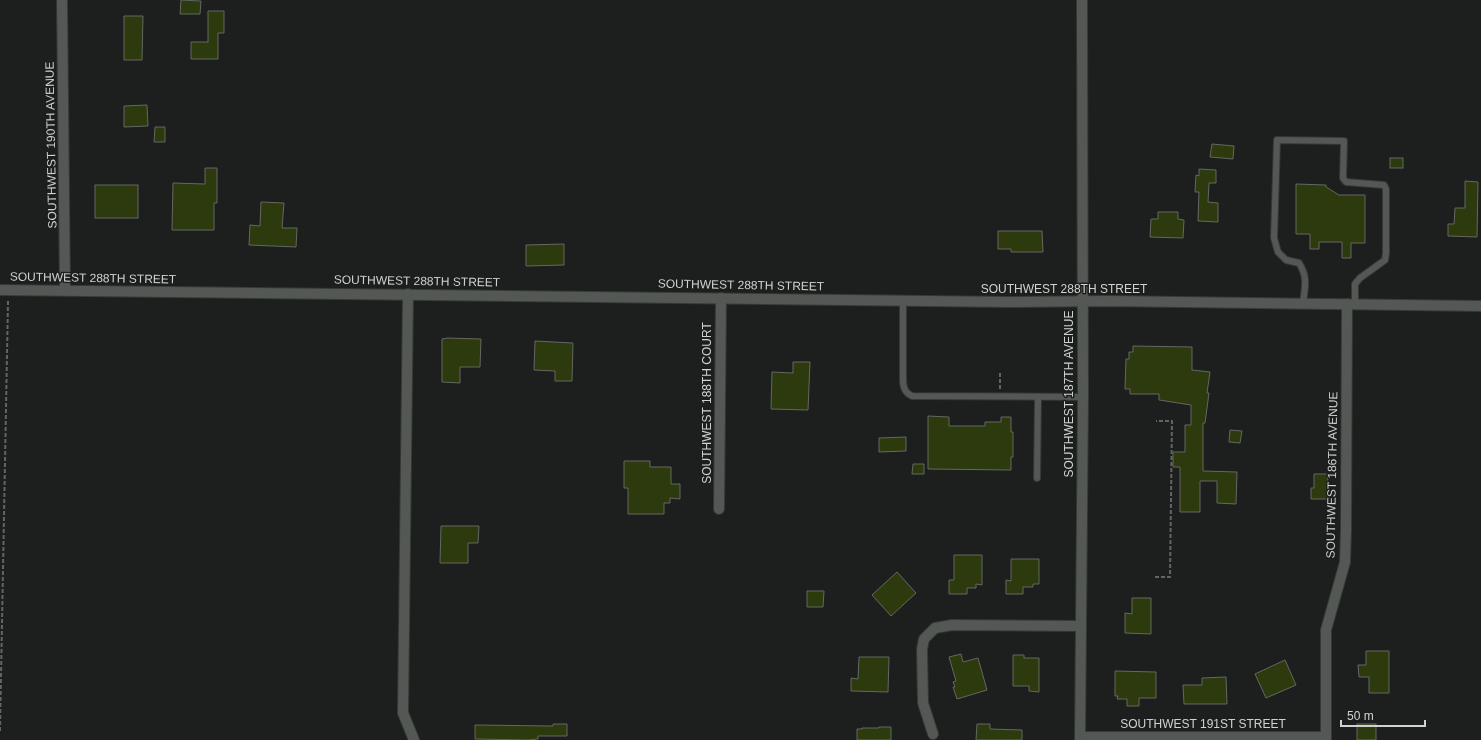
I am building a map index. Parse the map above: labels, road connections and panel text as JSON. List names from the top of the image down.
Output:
{
  "streets": {
    "street": [
      "SOUTHWEST 190TH AVENUE",
      "SOUTHWEST 288TH STREET",
      "SOUTHWEST 187TH AVENUE",
      "SOUTHWEST 188TH COURT",
      "SOUTHWEST 186TH AVENUE",
      "SOUTHWEST 191ST STREET"
    ]
  },
  "crossings": [
    ["SOUTHWEST 190TH AVENUE", "SOUTHWEST 288TH STREET"],
    ["SOUTHWEST 288TH STREET", "SOUTHWEST 187TH AVENUE"],
    ["SOUTHWEST 288TH STREET", "SOUTHWEST 188TH COURT"],
    ["SOUTHWEST 288TH STREET", "SOUTHWEST 186TH AVENUE"],
    ["SOUTHWEST 187TH AVENUE", "SOUTHWEST 191ST STREET"],
    ["SOUTHWEST 186TH AVENUE", "SOUTHWEST 191ST STREET"]
  ],
  "scale_bar": "50 m"
}
